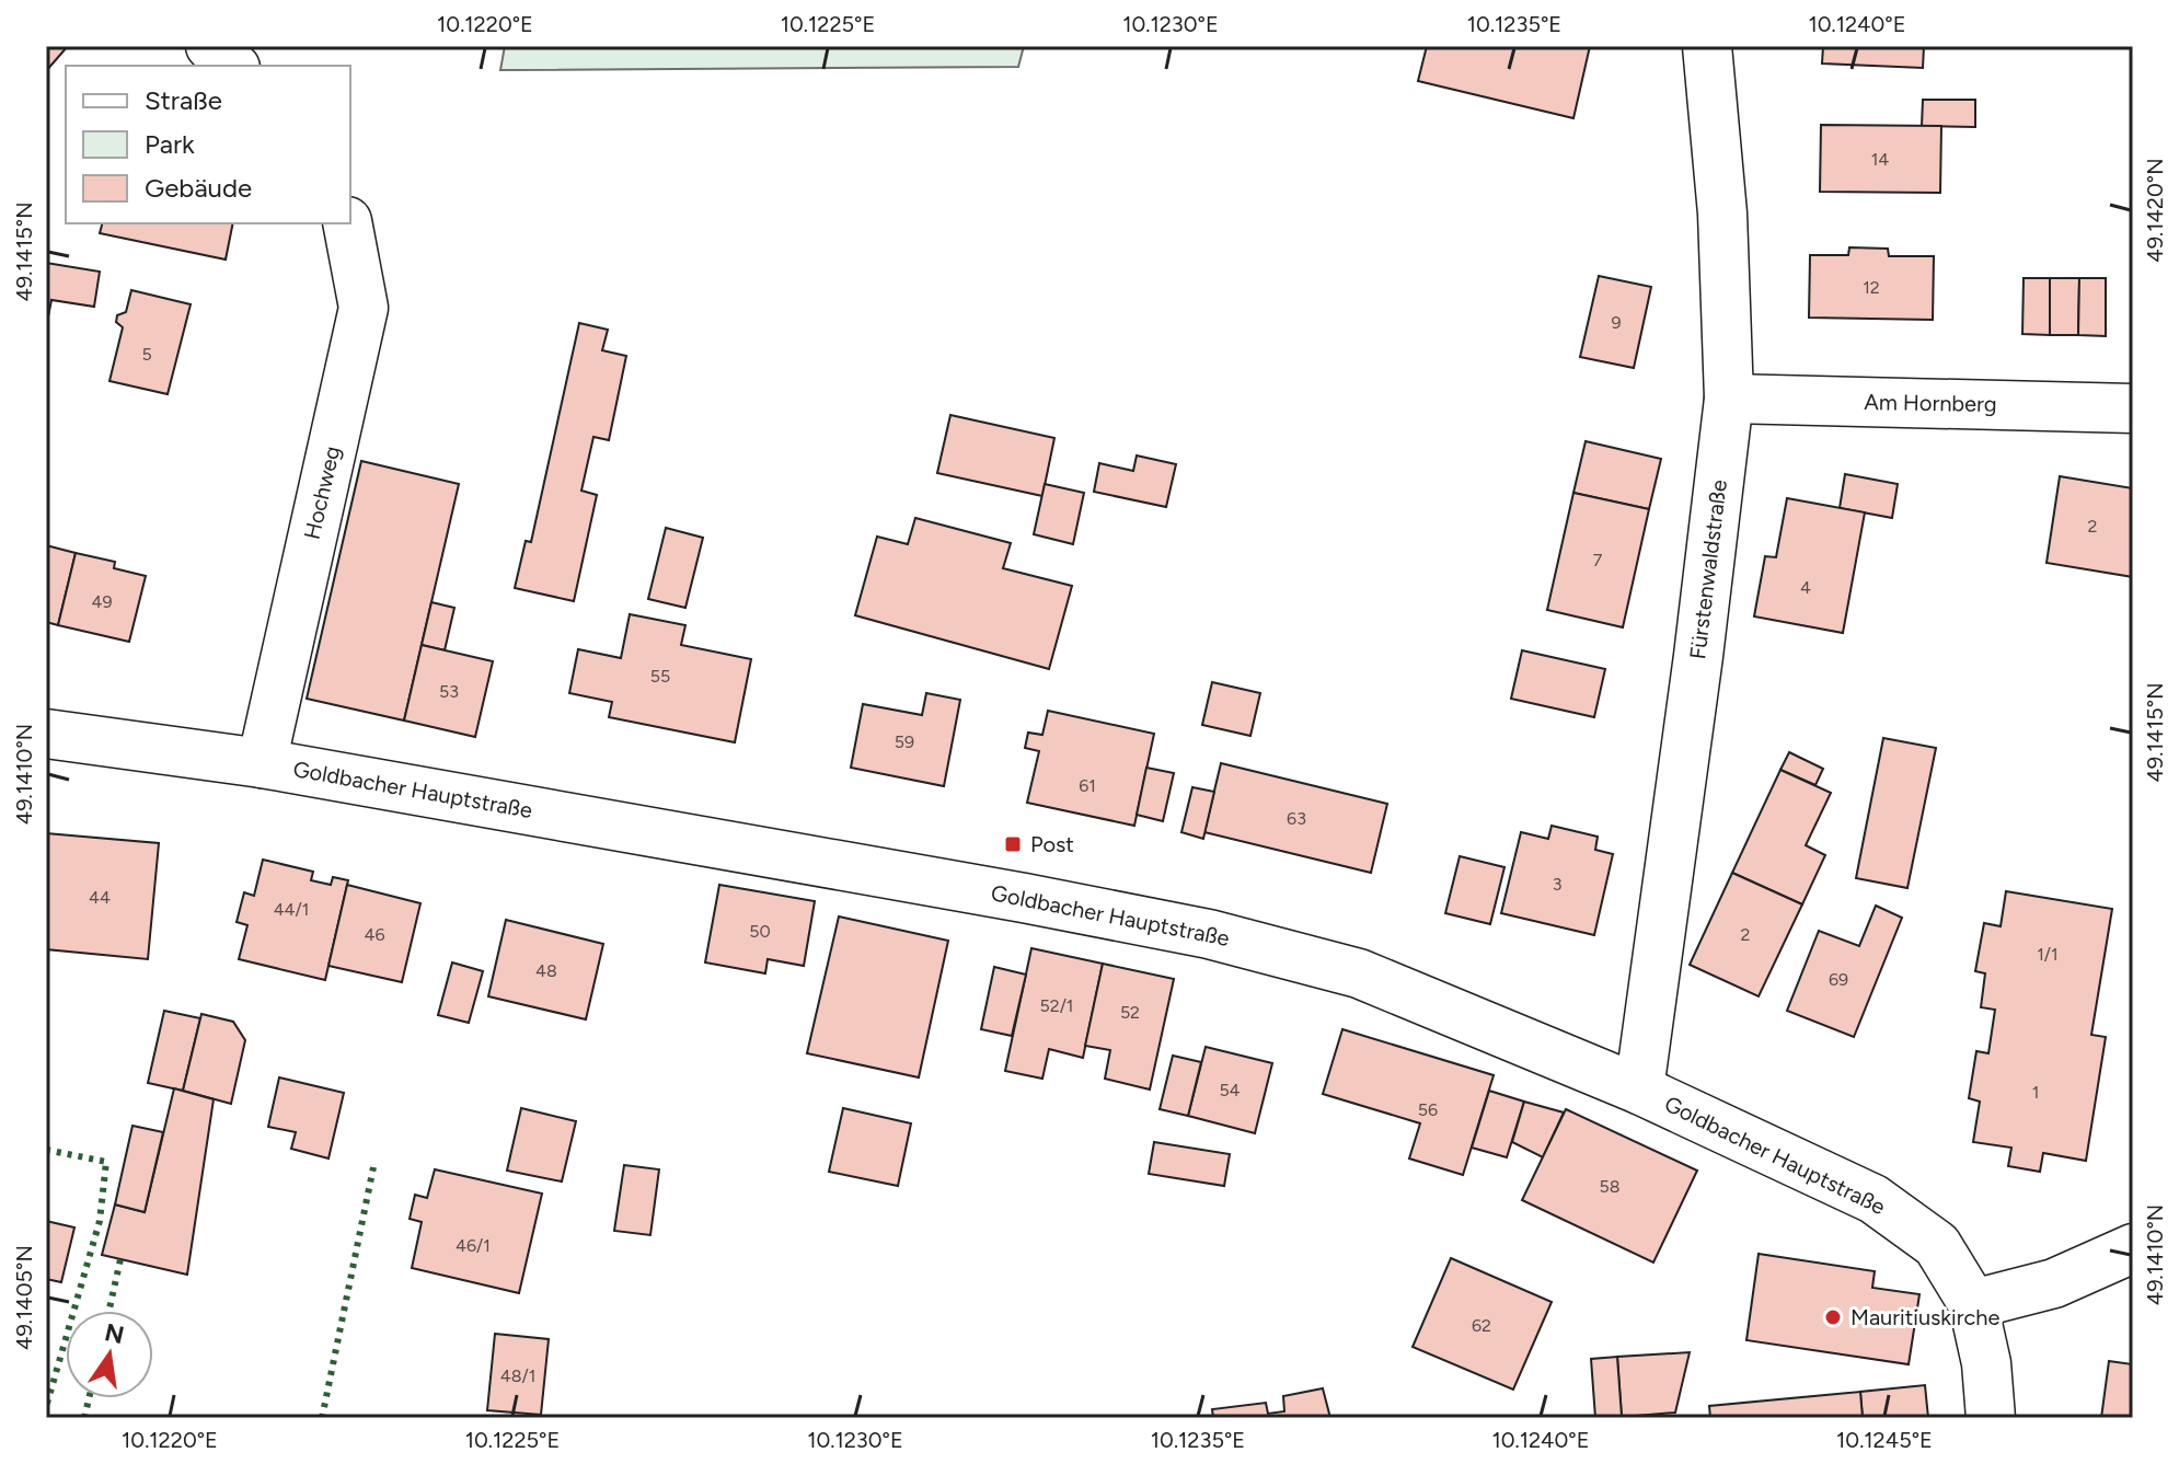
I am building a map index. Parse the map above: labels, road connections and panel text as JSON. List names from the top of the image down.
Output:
{
  "streets": {
    "street": [
      "Am Hornberg",
      "Hochweg",
      "Fürstenwaldstraße",
      "Goldbacher Hauptstraße"
    ]
  },
  "crossings": [
    ["Am Hornberg", "Fürstenwaldstraße"],
    ["Hochweg", "Goldbacher Hauptstraße"],
    ["Fürstenwaldstraße", "Goldbacher Hauptstraße"]
  ],
  "places": {
    "transit": ["Post"],
    "other": ["Mauritiuskirche"]
  },
  "house_numbers": [
    "14",
    "12",
    "9",
    "5",
    "2",
    "7",
    "4",
    "49",
    "55",
    "53",
    "59",
    "61",
    "63",
    "3",
    "44",
    "44/1",
    "50",
    "46",
    "2",
    "1/1",
    "48",
    "69",
    "52/1",
    "52",
    "54",
    "1",
    "56",
    "58",
    "46/1",
    "62",
    "48/1"
  ],
  "legend": ["Straße", "Park", "Gebäude"],
  "north": "top",
  "coordinates": [
    "10.1220°E",
    "10.1225°E",
    "10.1230°E",
    "10.1235°E",
    "10.1240°E",
    "49.1420°N",
    "49.1415°N",
    "49.1410°N",
    "49.1405°N",
    "10.1245°E"
  ]
}
